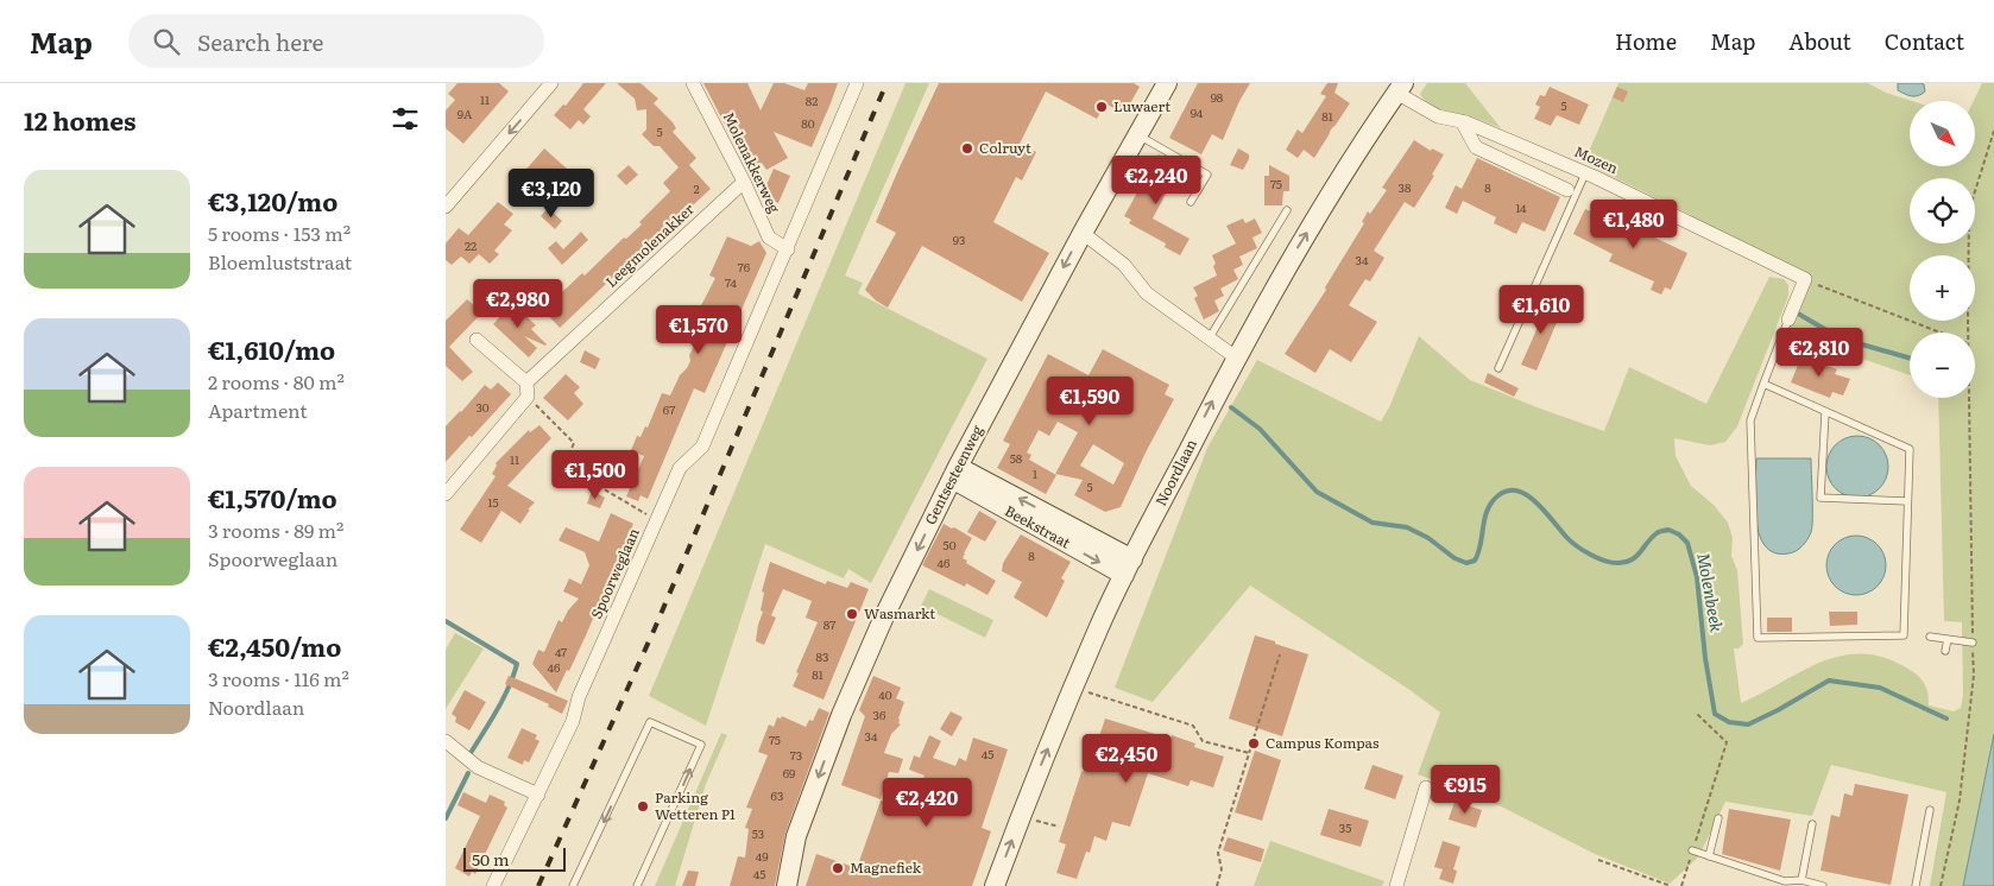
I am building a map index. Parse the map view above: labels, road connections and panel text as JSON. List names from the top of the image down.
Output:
{
  "streets": {
    "street": [
      "Mozen",
      "Molenakkerweg",
      "Leegmolenakker",
      "Noordlaan",
      "Gentsesteenweg",
      "Beekstraat",
      "Spoorweglaan"
    ]
  },
  "crossings": [
    ["Mozen", "Noordlaan"],
    ["Molenakkerweg", "Leegmolenakker"],
    ["Molenakkerweg", "Spoorweglaan"],
    ["Noordlaan", "Beekstraat"],
    ["Gentsesteenweg", "Beekstraat"]
  ],
  "one_way": ["Noordlaan", "Gentsesteenweg"],
  "water": ["Molenbeek"],
  "places": [
    "Luwaert",
    "Colruyt",
    "Wasmarkt",
    "Campus Kompas",
    "Parking Wetteren P1",
    "Magnefiek"
  ],
  "house_numbers": [
    "98",
    "11",
    "82",
    "5",
    "94",
    "9A",
    "81",
    "80",
    "5",
    "75",
    "38",
    "8",
    "2",
    "14",
    "93",
    "22",
    "34",
    "76",
    "74",
    "30",
    "67",
    "58",
    "11",
    "1",
    "5",
    "15",
    "50",
    "8",
    "46",
    "87",
    "47",
    "83",
    "46",
    "81",
    "40",
    "36",
    "34",
    "75",
    "45",
    "73",
    "69",
    "63",
    "35",
    "53",
    "49",
    "45"
  ],
  "scale_bar": "50 m",
  "north": "bottom right",
  "page": {
    "header": "Map",
    "search": "Search here",
    "nav": [
      "Home",
      "Map",
      "About",
      "Contact"
    ],
    "heading": "12 homes",
    "map_buttons": ["+", "−"],
    "list": [
      {
        "name": "€3,120/mo",
        "note": "5 rooms · 153 m² · Bloemluststraat"
      },
      {
        "name": "€1,610/mo",
        "note": "2 rooms · 80 m² · Apartment"
      },
      {
        "name": "€1,570/mo",
        "note": "3 rooms · 89 m² · Spoorweglaan"
      },
      {
        "name": "€2,450/mo",
        "note": "3 rooms · 116 m² · Noordlaan"
      }
    ],
    "price": [
      "€2,240",
      "€3,120",
      "€1,480",
      "€2,980",
      "€1,610",
      "€1,570",
      "€2,810",
      "€1,590",
      "€1,500",
      "€2,450",
      "€915",
      "€2,420"
    ],
    "scale": "50 m"
  }
}
